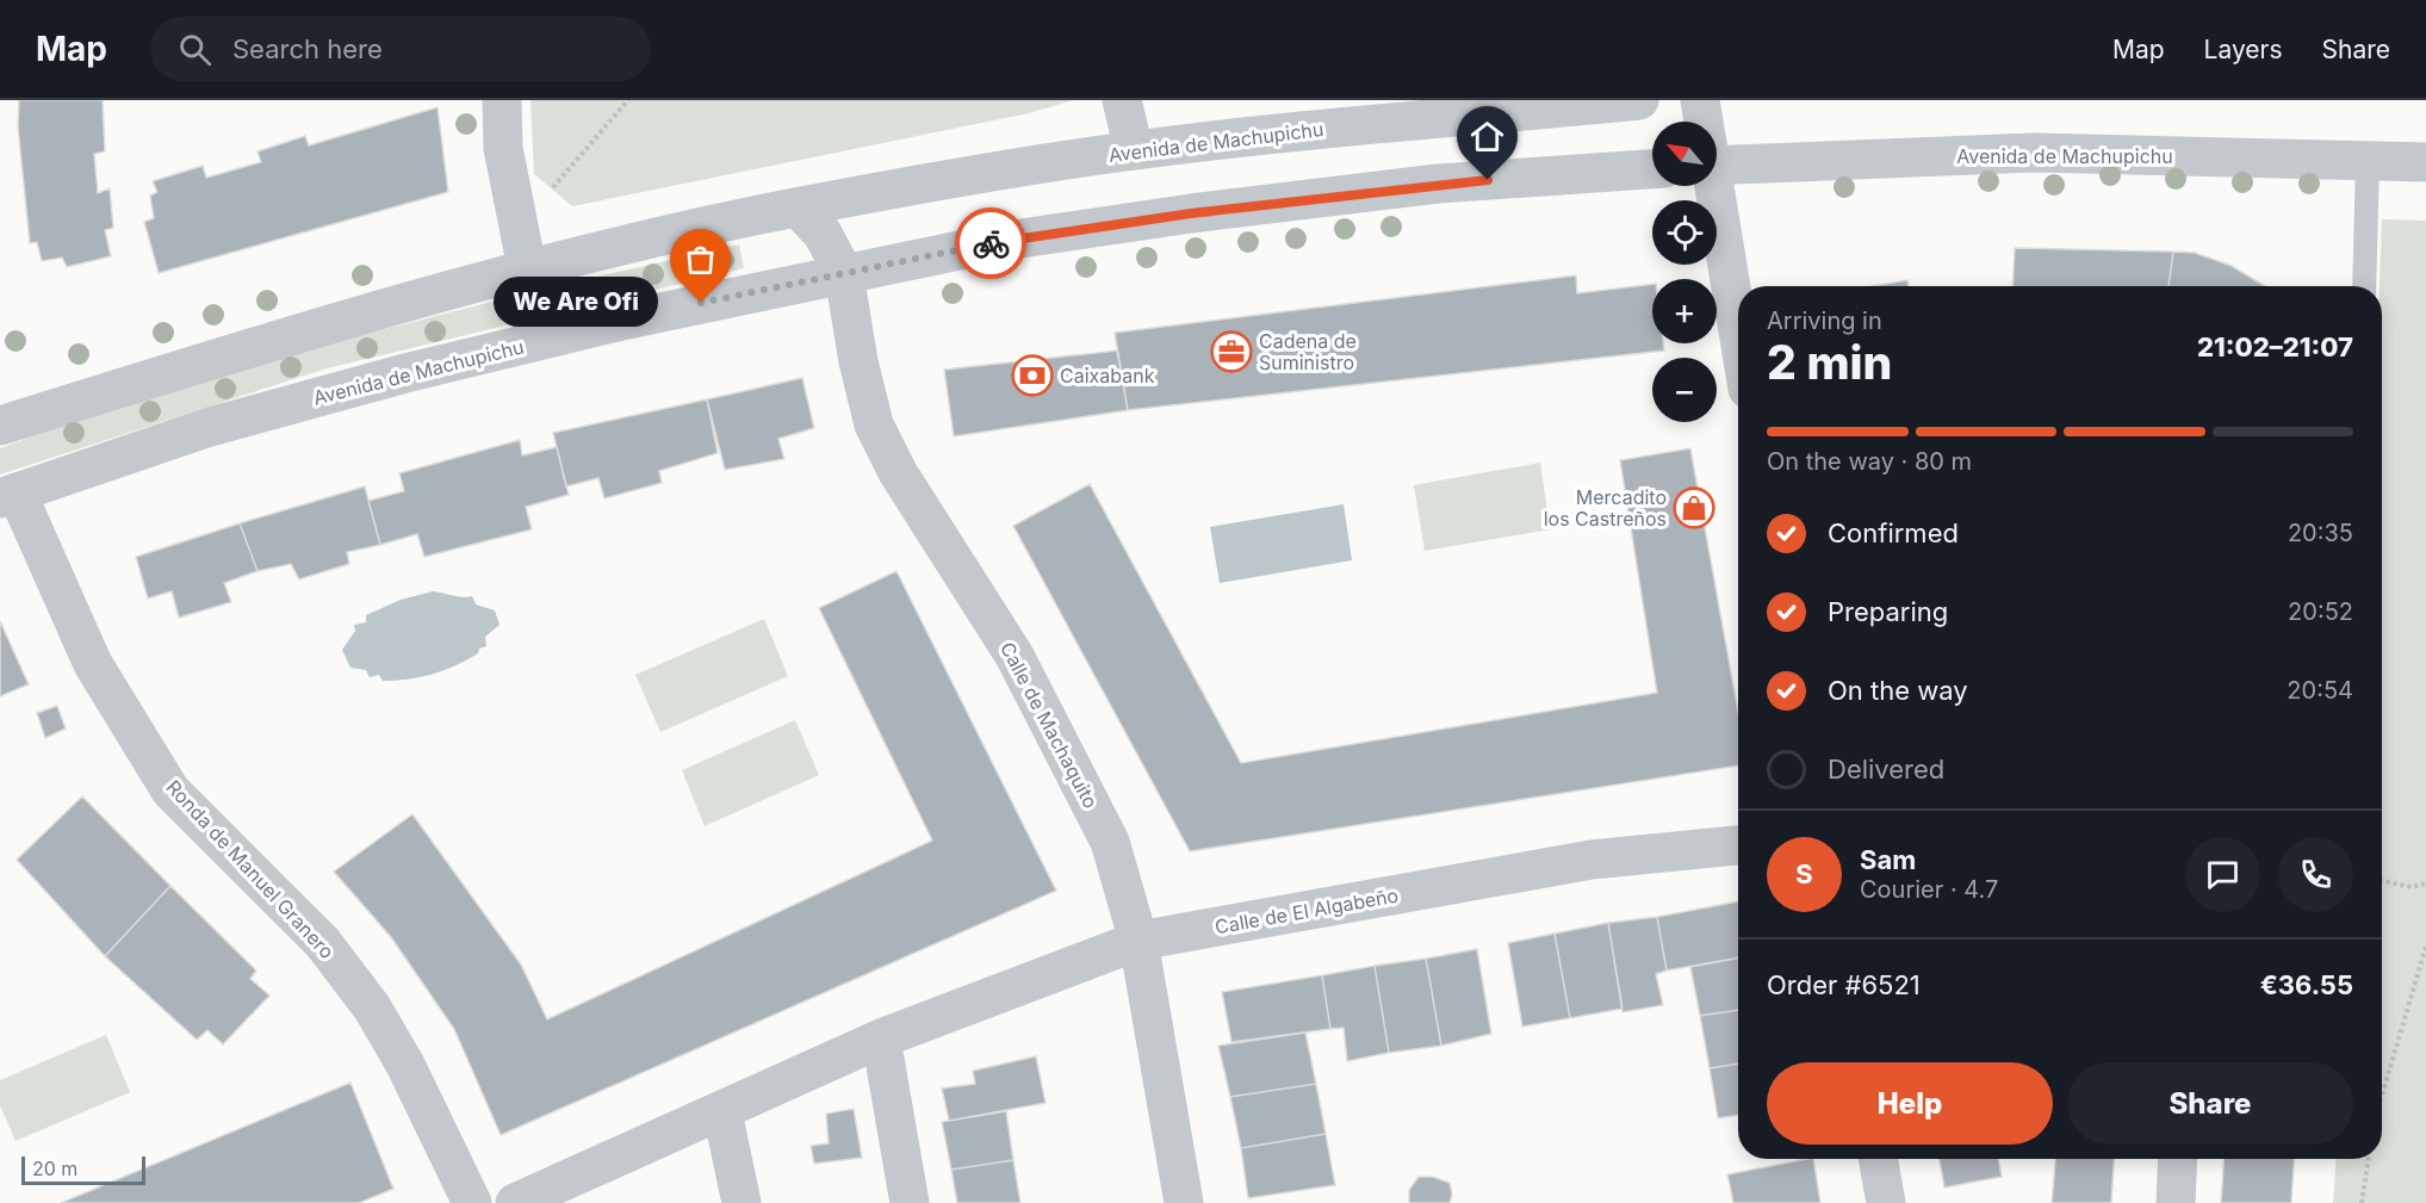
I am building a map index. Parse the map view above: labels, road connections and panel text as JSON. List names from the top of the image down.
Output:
{
  "streets": {
    "street": [
      "Avenida de Machupichu",
      "Calle de Machaquito",
      "Ronda de Manuel Granero",
      "Calle de El Algabeño"
    ]
  },
  "crossings": [
    ["Avenida de Machupichu", "Calle de Machaquito"],
    ["Avenida de Machupichu", "Ronda de Manuel Granero"],
    ["Calle de Machaquito", "Calle de El Algabeño"]
  ],
  "places": {
    "other": ["We Are Ofi"],
    "office": ["Cadena de Suministro"],
    "bank": ["Caixabank"],
    "shop": ["Mercadito los Castreños"]
  },
  "scale_bar": "20 m",
  "north": "top left",
  "page": {
    "header": "Map",
    "search": "Search here",
    "nav": ["Map", "Layers", "Share"],
    "map_buttons": ["+", "−"],
    "bubble": "We Are Ofi",
    "heading": ["2 min", "Arriving in", "21:02–21:07"],
    "panel": [
      "Sam",
      "Courier · 4.7",
      "Order #6521",
      "€36.55"
    ],
    "bar": "On the way · 80 m",
    "list": [
      ["Confirmed", "20:35"],
      ["Preparing", "20:52"],
      ["On the way", "20:54"],
      "Delivered"
    ],
    "round": "S",
    "buttons": ["Help", "Share"],
    "scale": "20 m"
  }
}
